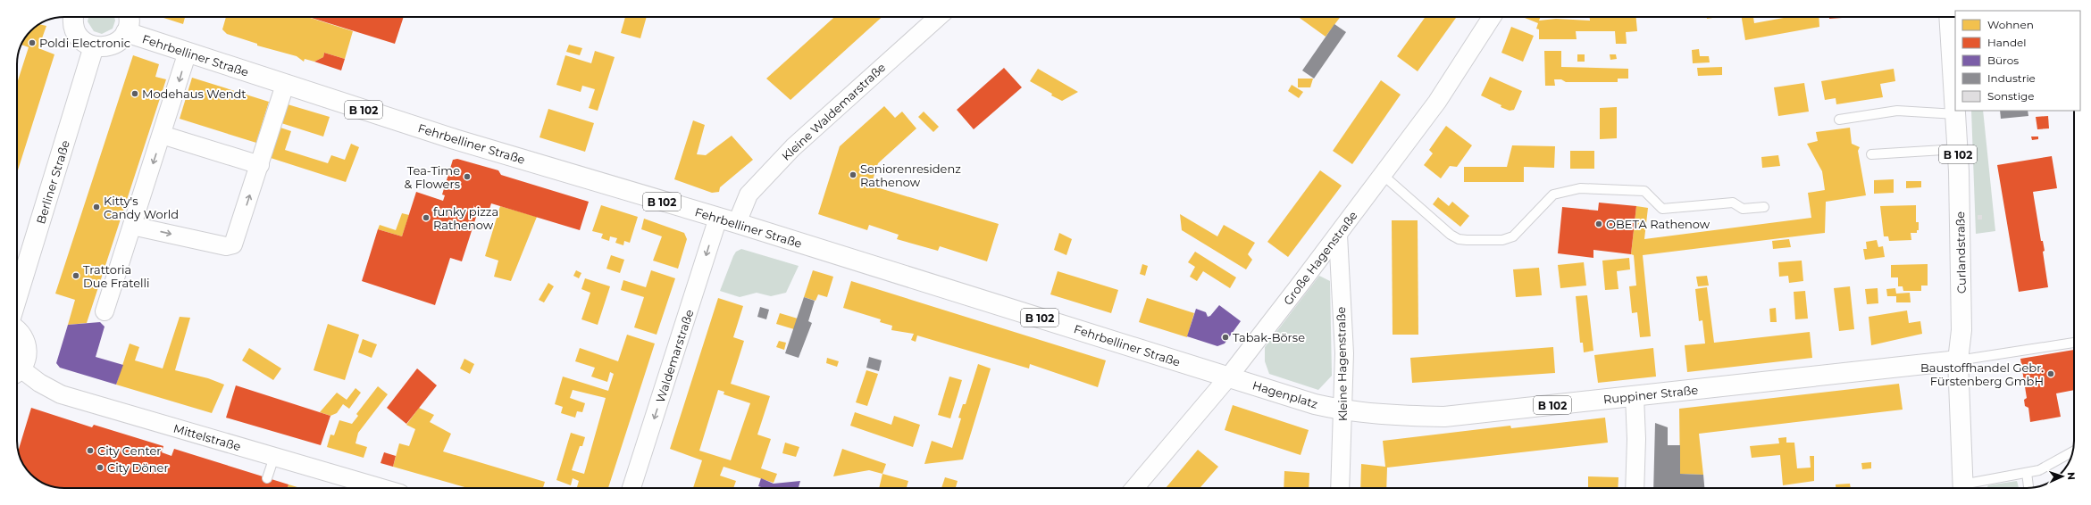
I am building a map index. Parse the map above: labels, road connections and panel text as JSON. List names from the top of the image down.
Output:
{
  "streets": {
    "main road": [
      "Fehrbelliner Straße",
      "B 102",
      "Berliner Straße",
      "Curlandstraße",
      "Hagenplatz",
      "Ruppiner Straße"
    ],
    "street": [
      "Kleine Waldemarstraße",
      "Große Hagenstraße",
      "Waldemarstraße",
      "Kleine Hagenstraße",
      "Mittelstraße"
    ]
  },
  "crossings": [
    ["Fehrbelliner Straße", "Kleine Waldemarstraße"],
    ["Fehrbelliner Straße", "Große Hagenstraße"],
    ["Fehrbelliner Straße", "Waldemarstraße"],
    ["Fehrbelliner Straße", "Hagenplatz"],
    ["Curlandstraße", "Ruppiner Straße"],
    ["Große Hagenstraße", "Kleine Hagenstraße"],
    ["Große Hagenstraße", "Hagenplatz"],
    ["Kleine Hagenstraße", "Hagenplatz"],
    ["Kleine Hagenstraße", "Ruppiner Straße"],
    ["Hagenplatz", "Ruppiner Straße"]
  ],
  "one_way": ["Waldemarstraße"],
  "places": [
    "Poldi Electronic",
    "Modehaus Wendt",
    "Seniorenresidenz Rathenow",
    "Tea-Time & Flowers",
    "Kitty's Candy World",
    "funky pizza Rathenow",
    "OBETA Rathenow",
    "Trattoria Due Fratelli",
    "Tabak-Börse",
    "Baustoffhandel Gebr. Fürstenberg GmbH",
    "City Center",
    "City Döner"
  ],
  "legend": [
    "Wohnen",
    "Handel",
    "Büros",
    "Industrie",
    "Sonstige"
  ],
  "north": "right"
}
